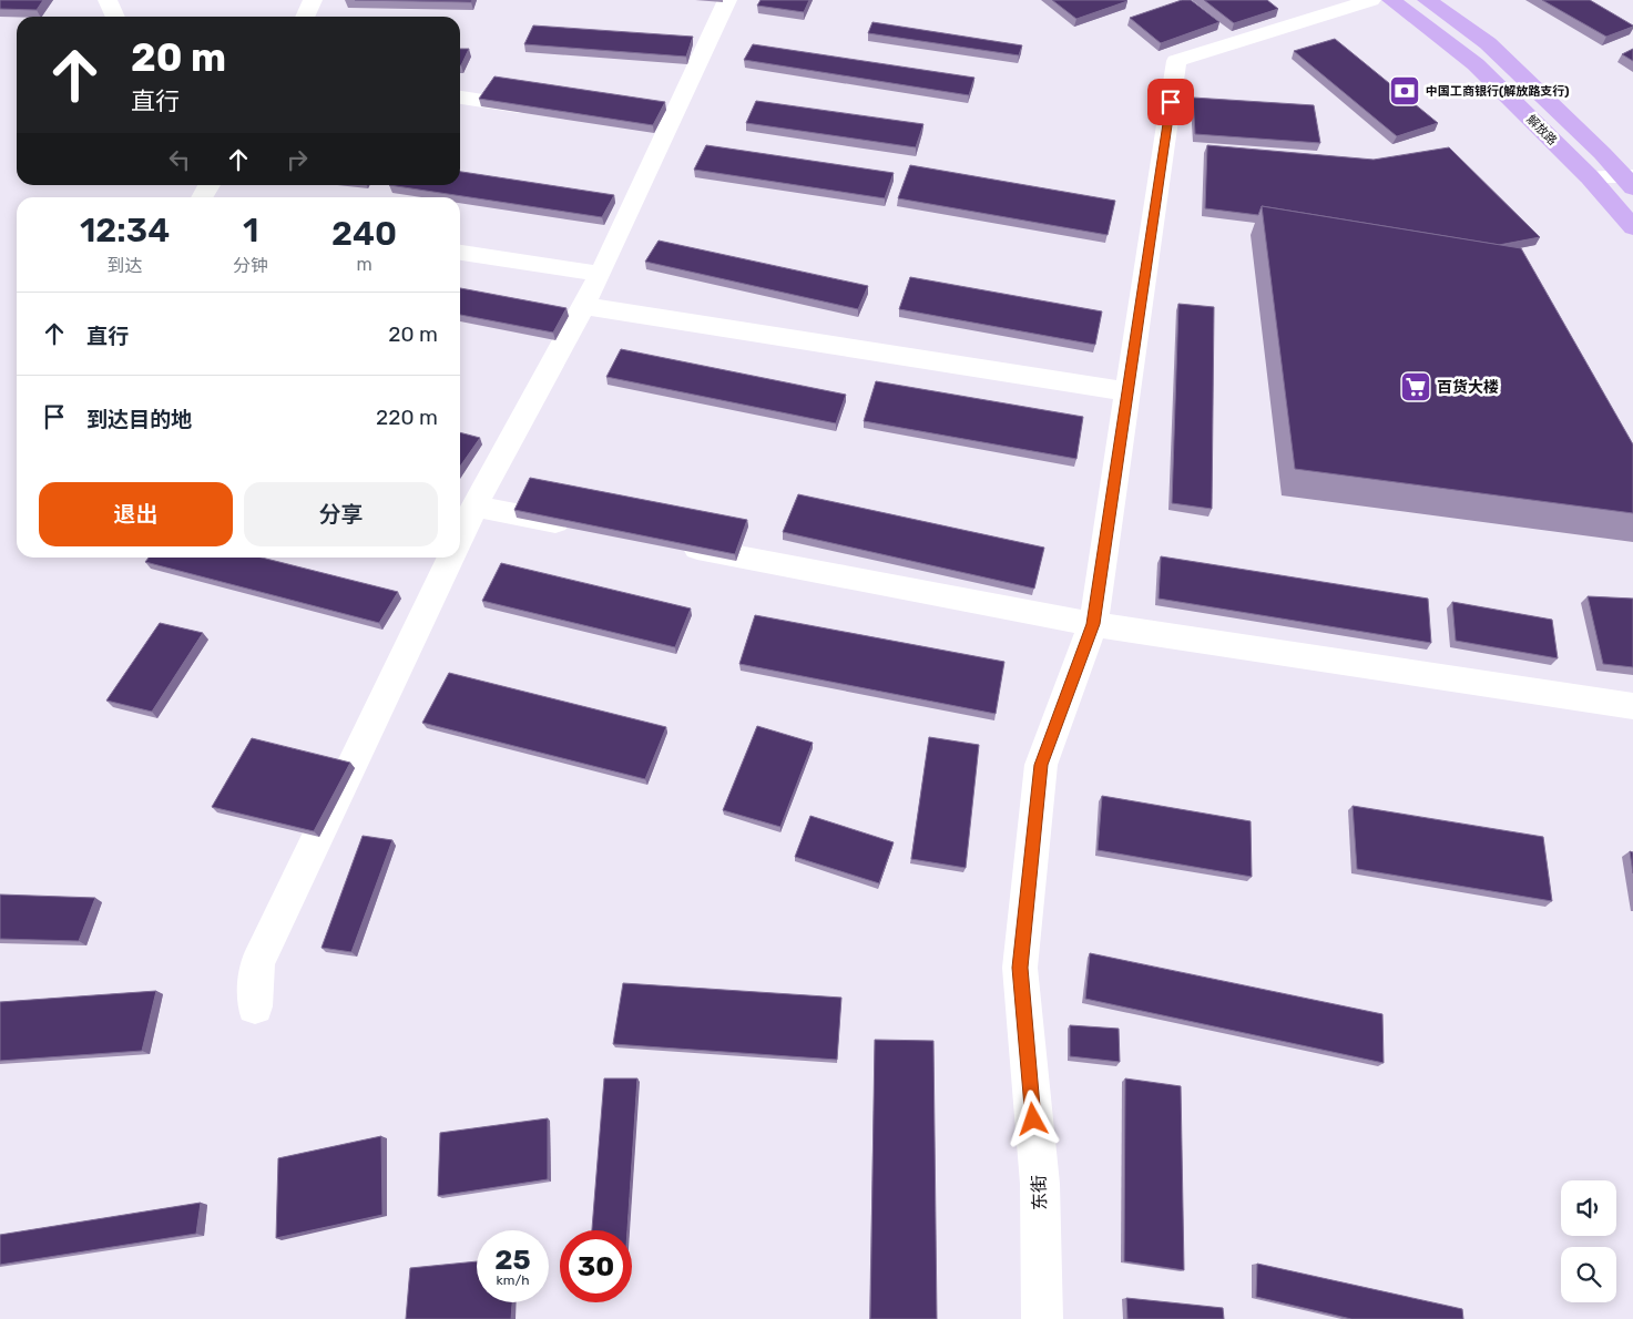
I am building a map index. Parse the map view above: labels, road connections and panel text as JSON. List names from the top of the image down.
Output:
{
  "streets": {
    "highway": ["解放路"],
    "street": ["东街"]
  },
  "places": {
    "bank": ["中国工商银行(解放路支行)"],
    "supermarket": ["百货大楼"]
  },
  "page": {
    "turn": ["20 m", "直行"],
    "eta": [
      "12:34",
      "到达",
      "1",
      "分钟",
      "240",
      "m"
    ],
    "list": [
      {
        "name": "直行",
        "value": "20 m"
      },
      {
        "name": "到达目的地",
        "value": "220 m"
      }
    ],
    "buttons": ["退出", "分享"],
    "speed": "25 km/h",
    "limit": "30"
  }
}
